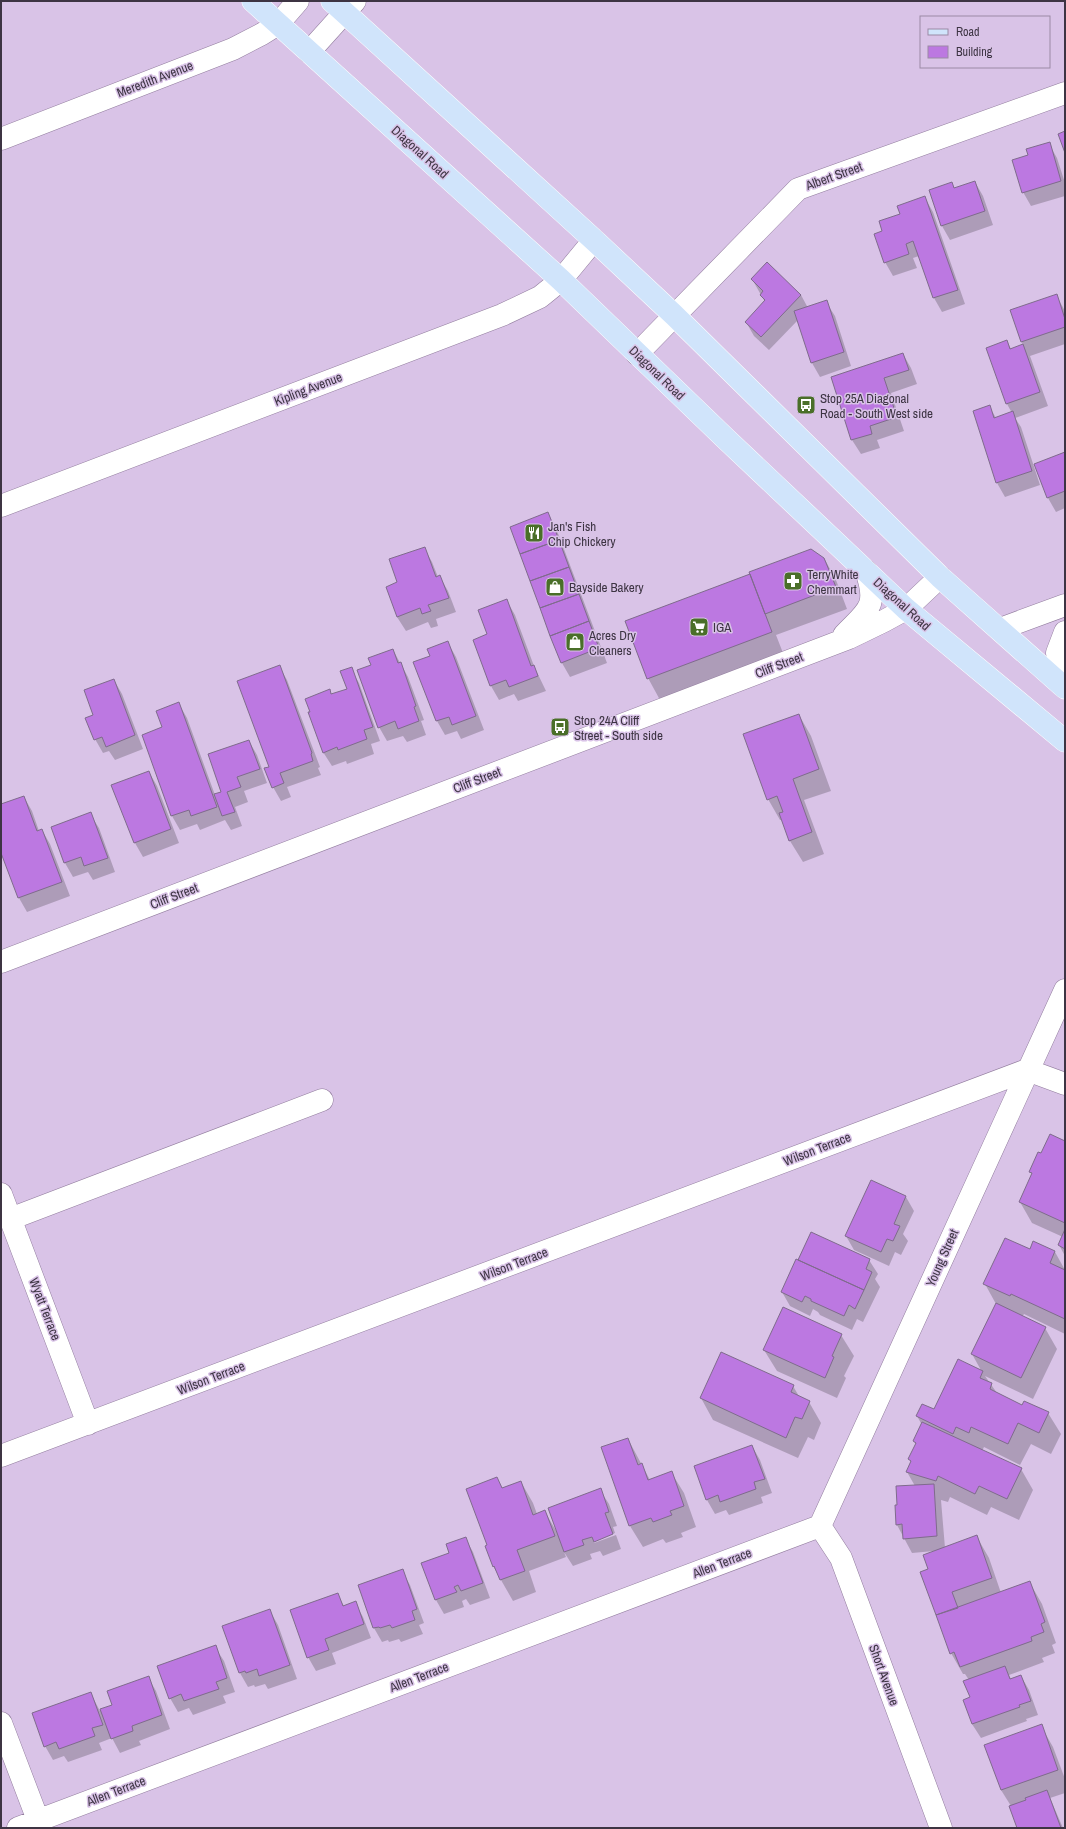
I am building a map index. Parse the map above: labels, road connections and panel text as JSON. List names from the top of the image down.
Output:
{
  "streets": {
    "main road": ["Diagonal Road"],
    "street": [
      "Meredith Avenue",
      "Albert Street",
      "Kipling Avenue",
      "Cliff Street",
      "Wilson Terrace",
      "Young Street",
      "Wyatt Terrace",
      "Allen Terrace",
      "Short Avenue"
    ]
  },
  "crossings": [
    ["Meredith Avenue", "Diagonal Road"],
    ["Diagonal Road", "Albert Street"],
    ["Diagonal Road", "Kipling Avenue"],
    ["Diagonal Road", "Cliff Street"],
    ["Wilson Terrace", "Young Street"],
    ["Wilson Terrace", "Wyatt Terrace"],
    ["Young Street", "Allen Terrace"],
    ["Young Street", "Short Avenue"],
    ["Allen Terrace", "Short Avenue"]
  ],
  "places": {
    "bus stop": ["Stop 25A Diagonal Road - South West side", "Stop 24A Cliff Street - South side"],
    "restaurant": ["Jan's Fish Chip Chickery"],
    "pharmacy": ["TerryWhite Chemmart"],
    "shop": ["Bayside Bakery", "Acres Dry Cleaners"],
    "supermarket": ["IGA"]
  },
  "legend": ["Road", "Building"]
}
